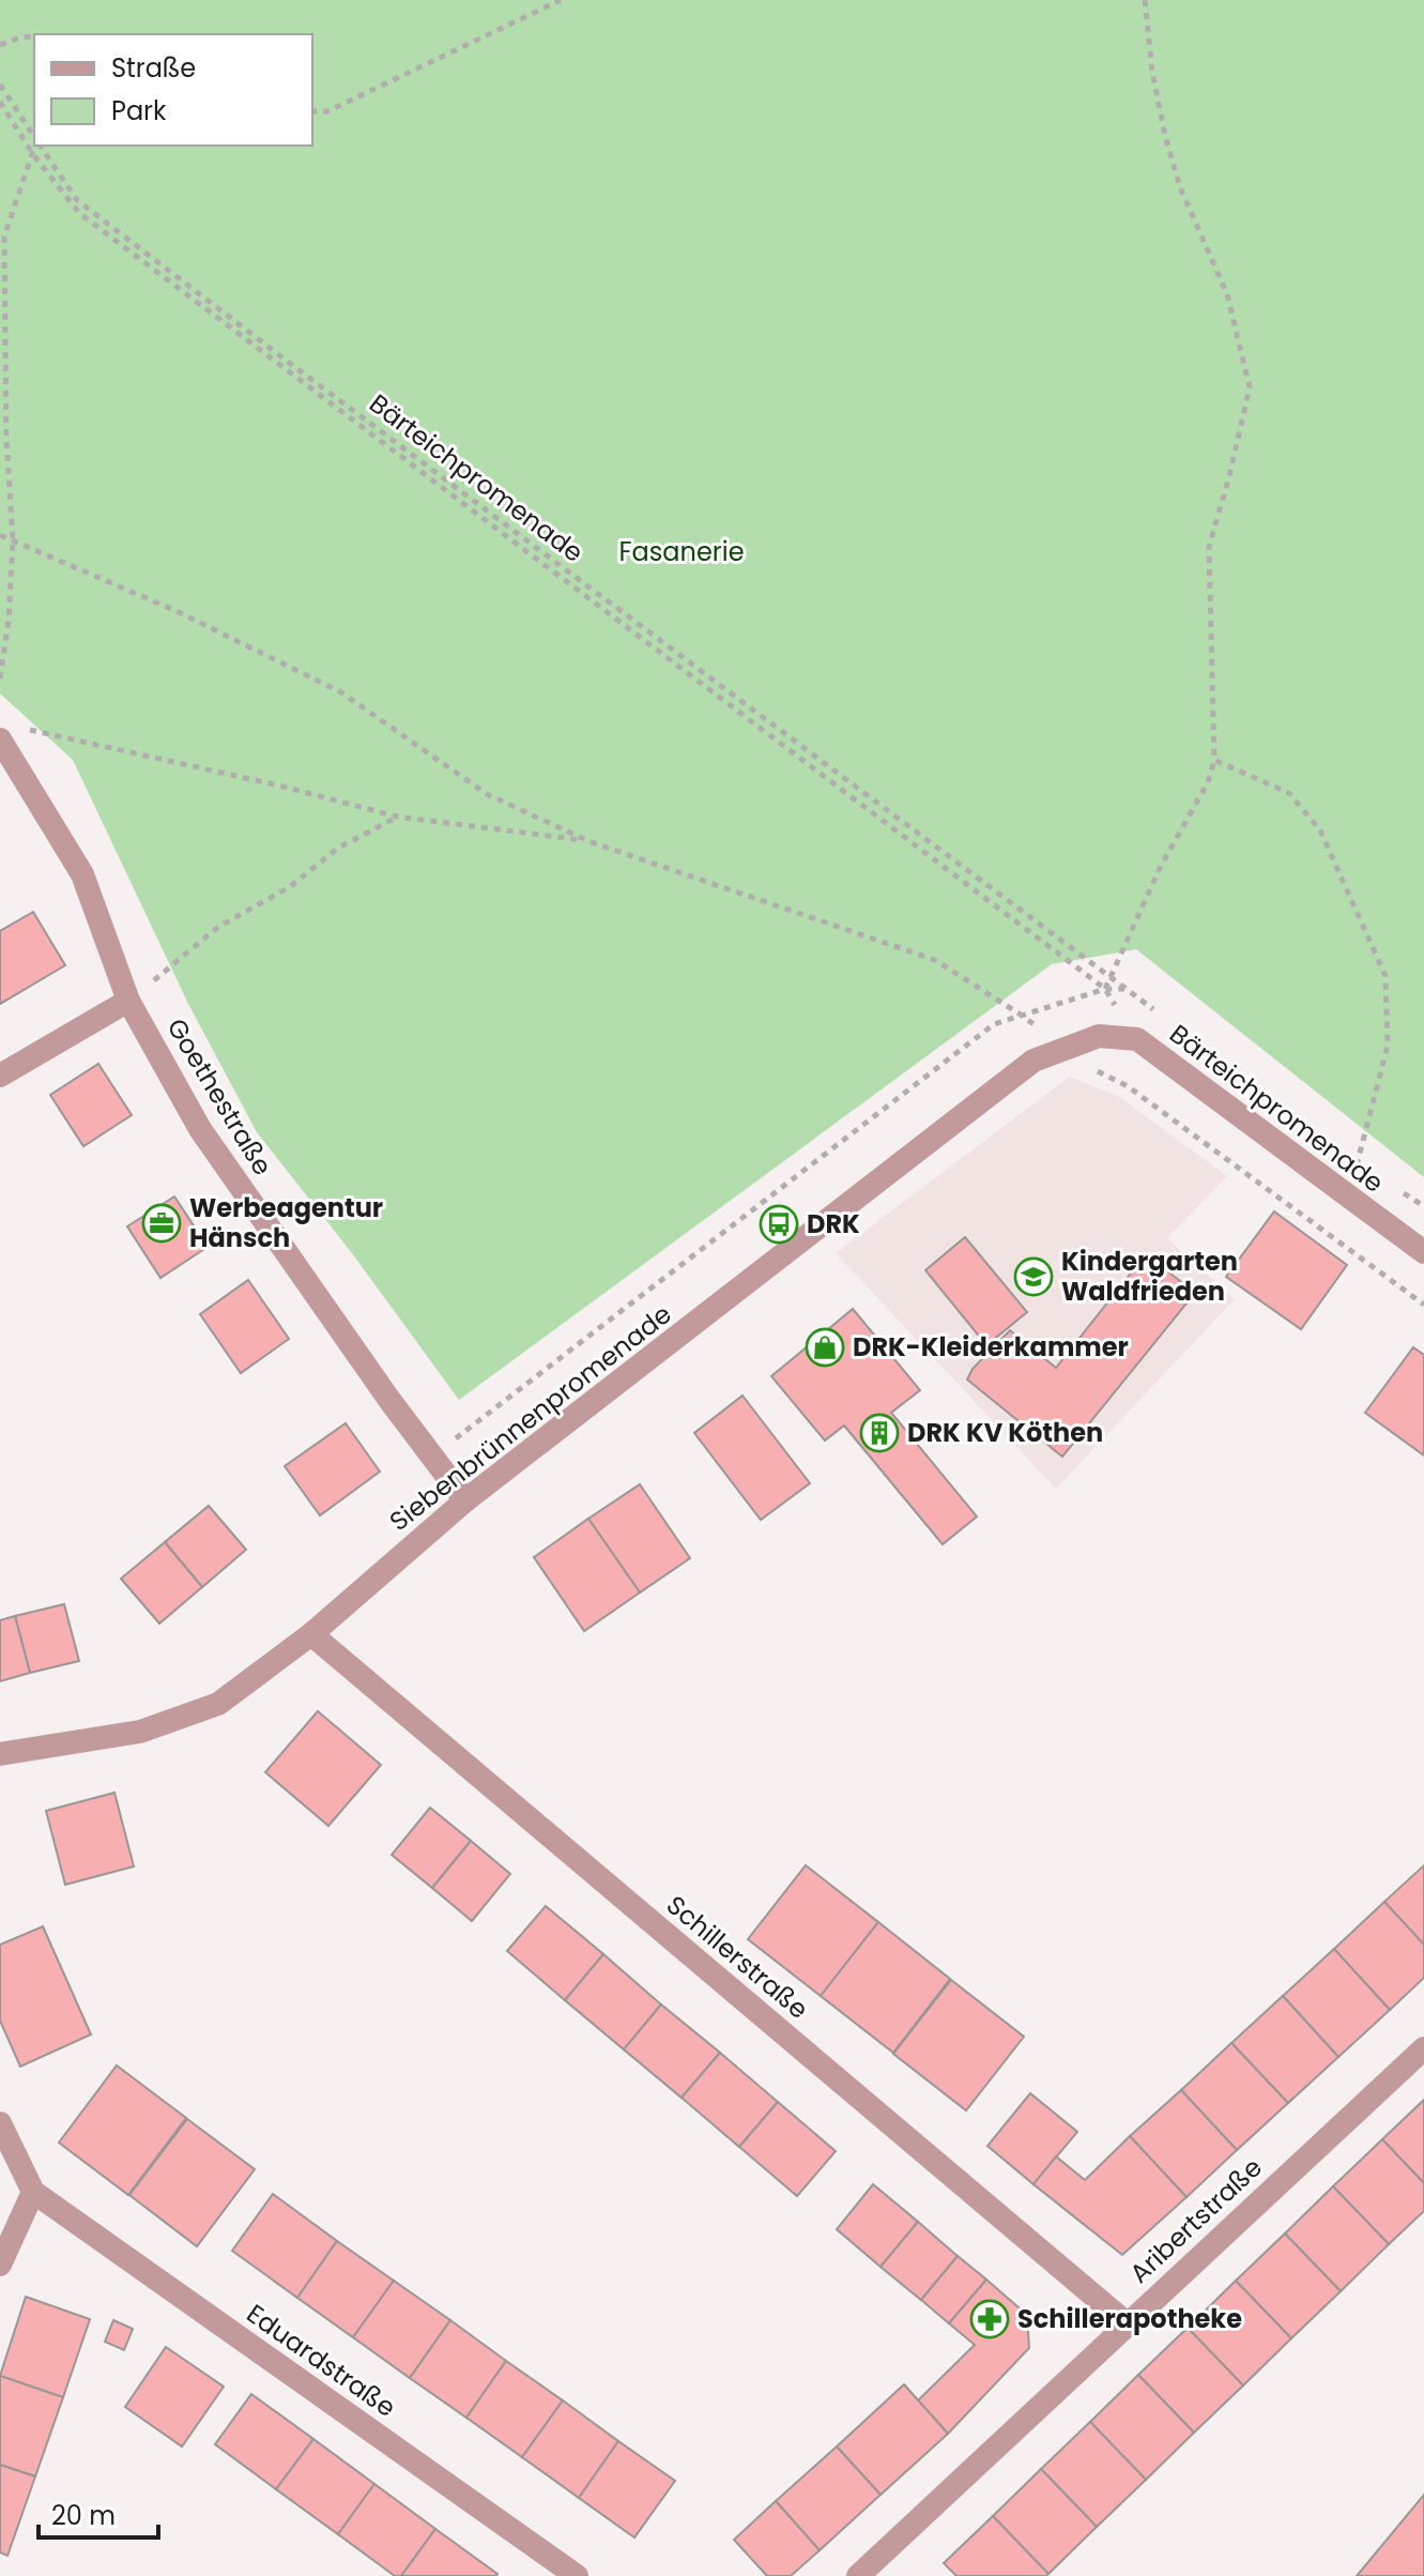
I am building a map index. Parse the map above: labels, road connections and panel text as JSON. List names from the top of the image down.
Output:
{
  "streets": {
    "street": [
      "Bärteichpromenade",
      "Goethestraße",
      "Siebenbrünnenpromenade",
      "Schillerstraße",
      "Aribertstraße",
      "Eduardstraße"
    ]
  },
  "crossings": [
    ["Bärteichpromenade", "Siebenbrünnenpromenade"],
    ["Goethestraße", "Siebenbrünnenpromenade"],
    ["Siebenbrünnenpromenade", "Schillerstraße"],
    ["Schillerstraße", "Aribertstraße"]
  ],
  "parks": ["Fasanerie"],
  "places": {
    "office": ["Werbeagentur Hänsch"],
    "bus stop": ["DRK"],
    "school or university": ["Kindergarten Waldfrieden"],
    "shop": ["DRK-Kleiderkammer"],
    "building": ["DRK KV Köthen"],
    "pharmacy": ["Schillerapotheke"]
  },
  "legend": ["Straße", "Park"],
  "scale_bar": "20 m"
}
